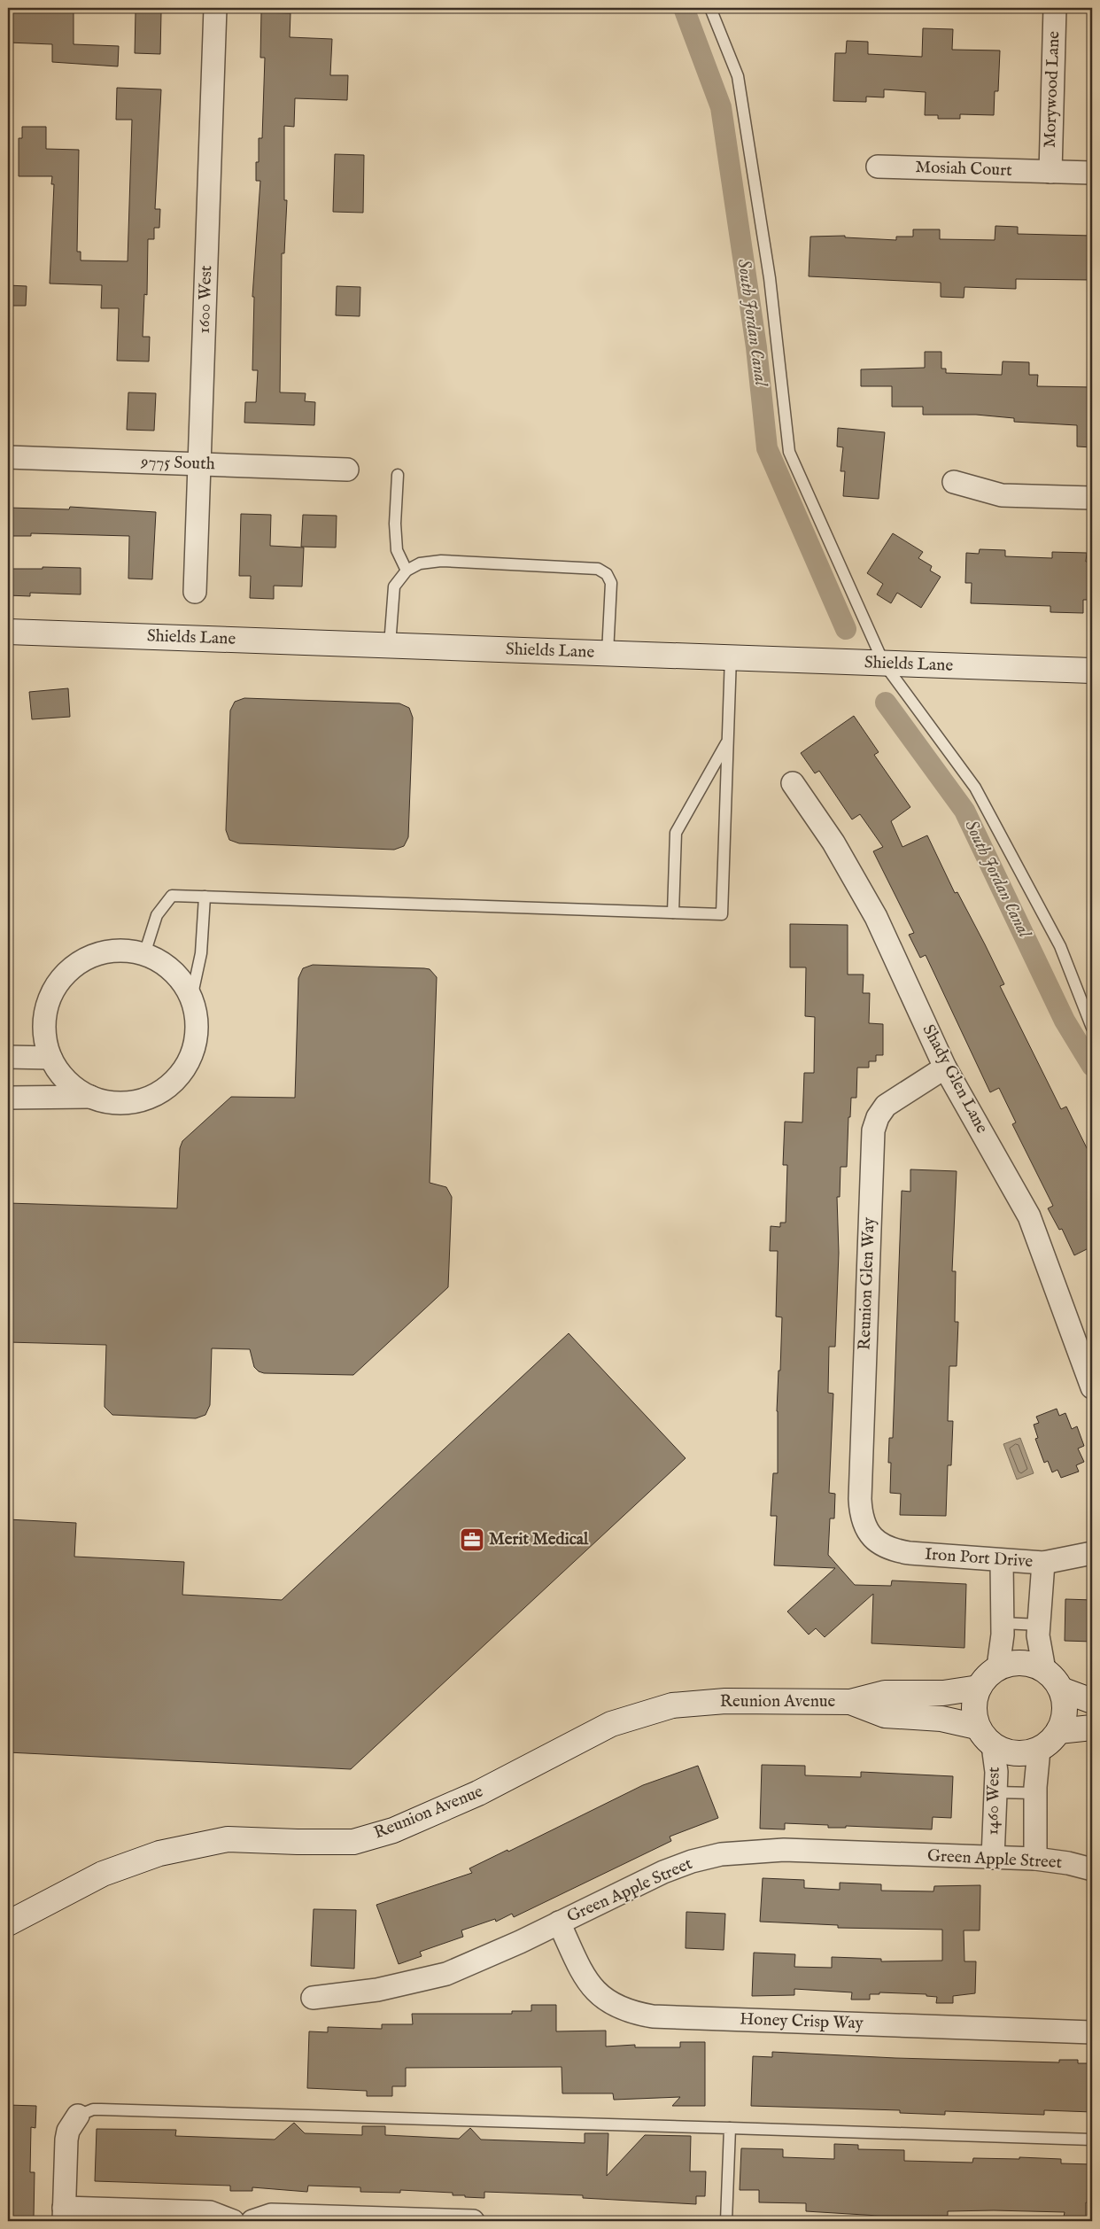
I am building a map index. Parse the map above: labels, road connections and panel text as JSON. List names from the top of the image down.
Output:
{
  "streets": {
    "street": [
      "Morywood Lane",
      "Mosiah Court",
      "1600 West",
      "9775 South",
      "Shields Lane",
      "Shady Glen Lane",
      "Reunion Glen Way",
      "Iron Port Drive",
      "Reunion Avenue",
      "1460 West",
      "Green Apple Street",
      "Honey Crisp Way"
    ]
  },
  "crossings": [
    ["Morywood Lane", "Mosiah Court"],
    ["1600 West", "9775 South"],
    ["Shady Glen Lane", "Reunion Glen Way"],
    ["Reunion Glen Way", "Iron Port Drive"],
    ["Reunion Avenue", "1460 West"],
    ["1460 West", "Green Apple Street"],
    ["Green Apple Street", "Honey Crisp Way"]
  ],
  "water": ["South Jordan Canal"],
  "places": {
    "office": ["Merit Medical"]
  }
}
